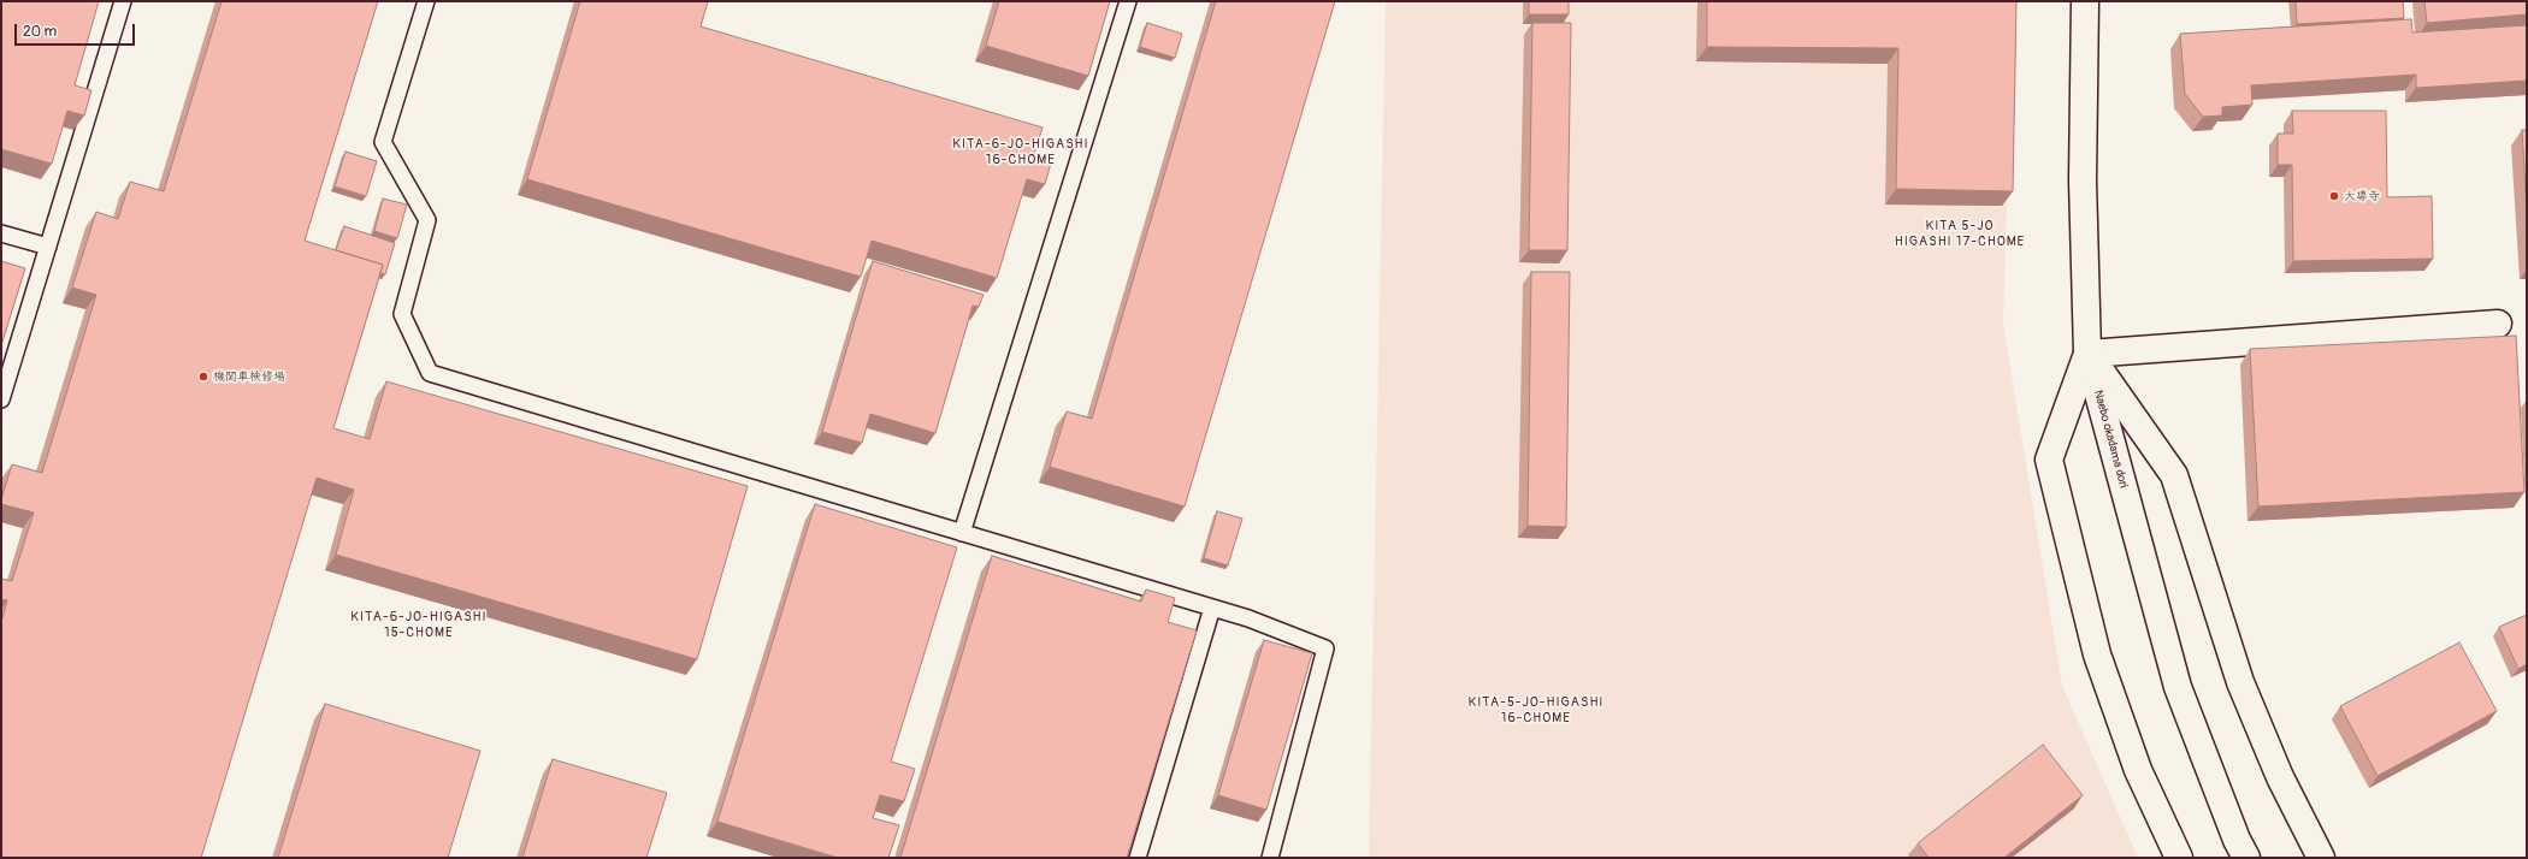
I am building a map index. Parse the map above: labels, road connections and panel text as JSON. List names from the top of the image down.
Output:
{
  "streets": {
    "street": ["Naebo okadama dori"]
  },
  "districts": [
    "KITA-6-JO-HIGASHI 16-CHOME",
    "KITA 5-JO HIGASHI 17-CHOME",
    "KITA-6-JO-HIGASHI 15-CHOME",
    "KITA-5-JO-HIGASHI 16-CHOME"
  ],
  "places": ["大導寺", "機関車検修場"],
  "scale_bar": "20 m"
}
